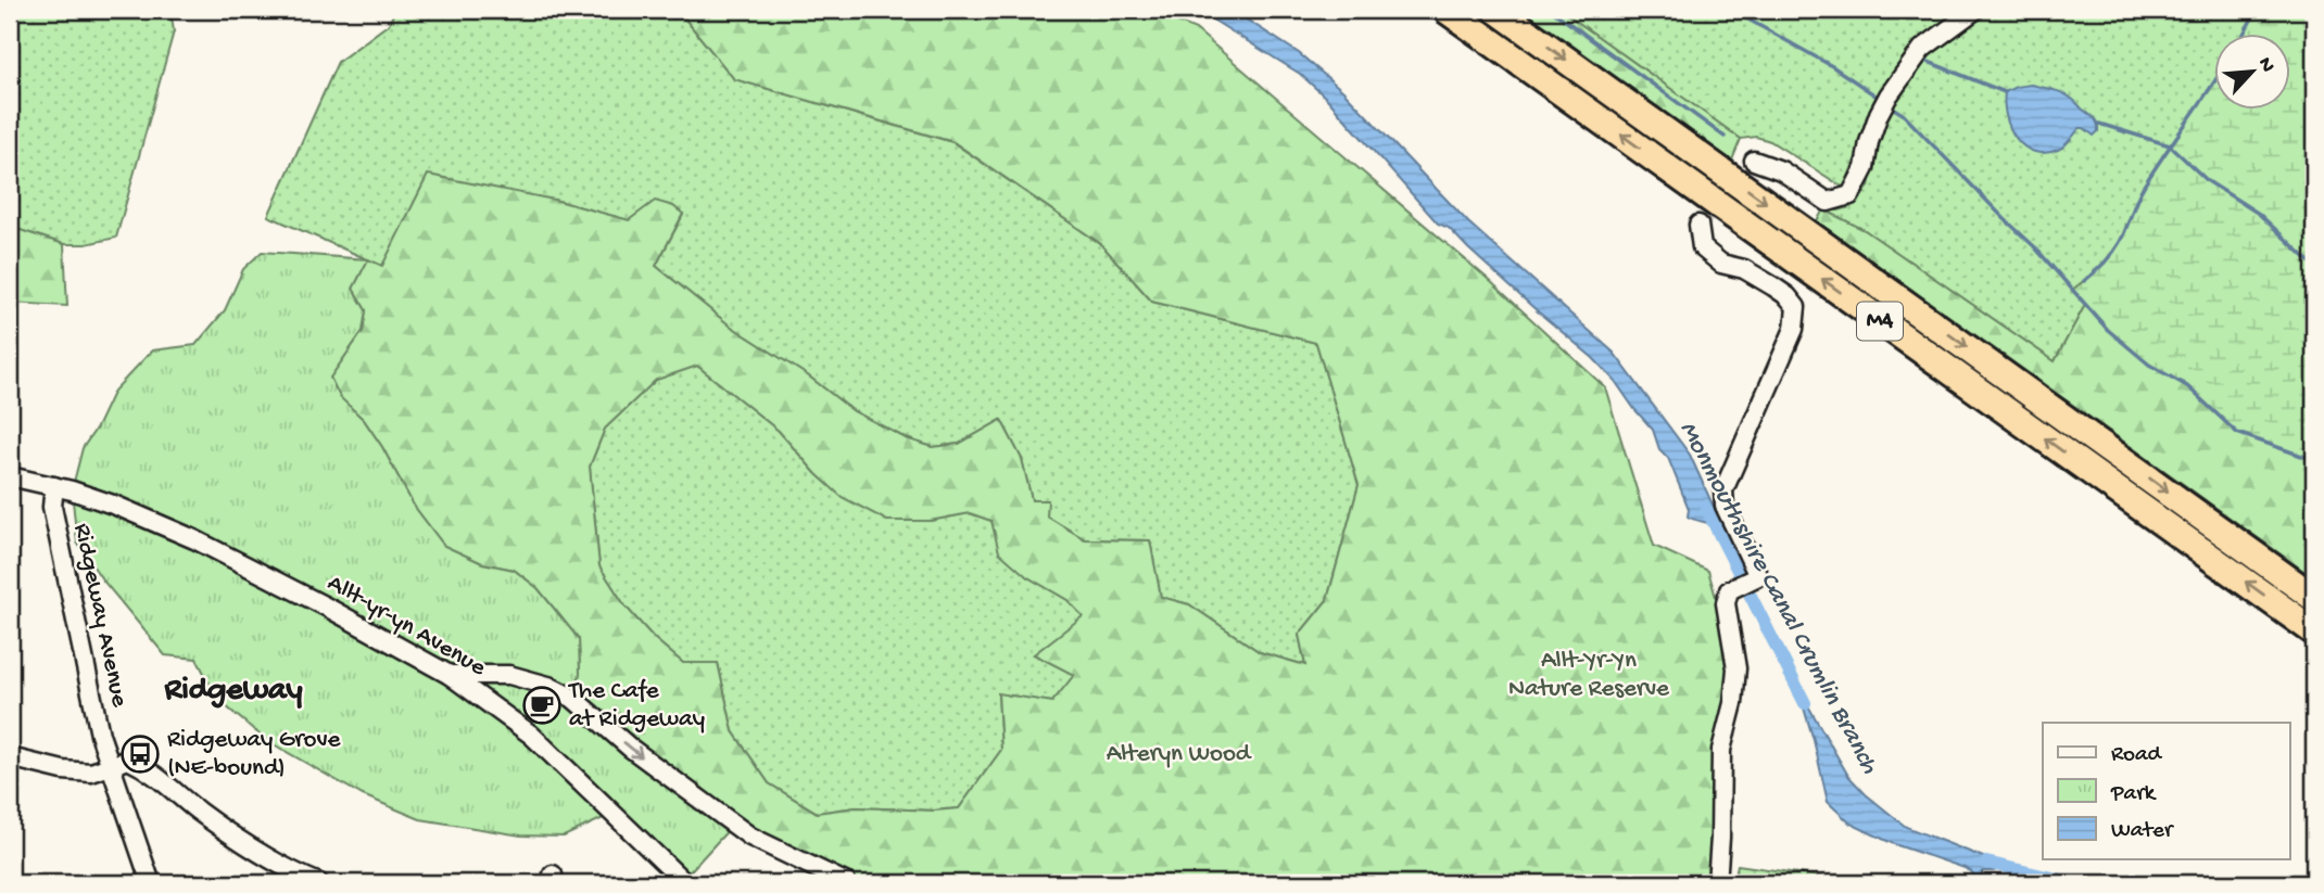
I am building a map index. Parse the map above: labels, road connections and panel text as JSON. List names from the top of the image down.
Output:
{
  "streets": {
    "highway": ["M4"],
    "street": ["Ridgeway Avenue", "Allt-yr-yn Avenue"]
  },
  "crossings": [
    ["Ridgeway Avenue", "Allt-yr-yn Avenue"]
  ],
  "districts": ["Ridgeway"],
  "water": ["Monmouthshire Canal Crumlin Branch"],
  "parks": ["Allt-Yr-Yn Nature Reserve", "Alteryn Wood"],
  "places": {
    "cafe": ["The Cafe at Ridgeway"],
    "bus stop": ["Ridgeway Grove (NE-bound)"]
  },
  "legend": ["Road", "Park", "Water"],
  "north": "top right"
}
